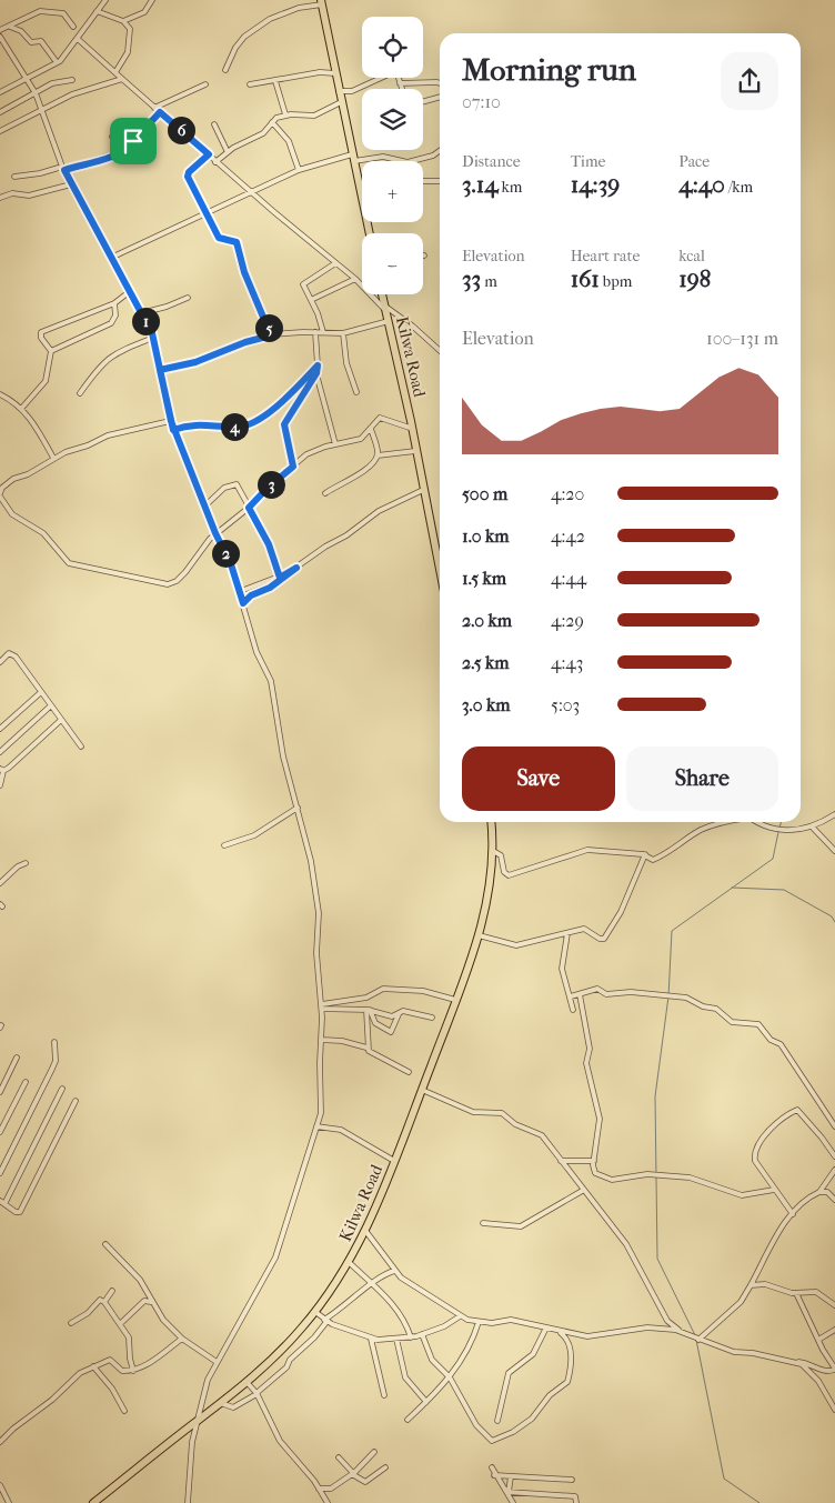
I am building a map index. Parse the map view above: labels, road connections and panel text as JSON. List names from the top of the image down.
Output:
{
  "streets": {
    "highway": ["Kilwa Road"]
  },
  "page": {
    "map_buttons": ["+", "−"],
    "heading": ["Morning run", "07:10"],
    "pins": [
      "6",
      "1",
      "5",
      "4",
      "3",
      "2"
    ],
    "stats": [
      ["Distance", "3.14 km"],
      ["Time", "14:39"],
      ["Pace", "4:40 /km"],
      ["Elevation", "33 m"],
      ["Heart rate", "161 bpm"],
      ["kcal", "198"]
    ],
    "chart": ["Elevation", "100–131 m"],
    "list": [
      {
        "name": "500 m",
        "note": "4:20"
      },
      {
        "name": "1.0 km",
        "note": "4:42"
      },
      {
        "name": "1.5 km",
        "note": "4:44"
      },
      {
        "name": "2.0 km",
        "note": "4:29"
      },
      {
        "name": "2.5 km",
        "note": "4:43"
      },
      {
        "name": "3.0 km",
        "note": "5:03"
      }
    ],
    "buttons": ["Save", "Share"]
  }
}
